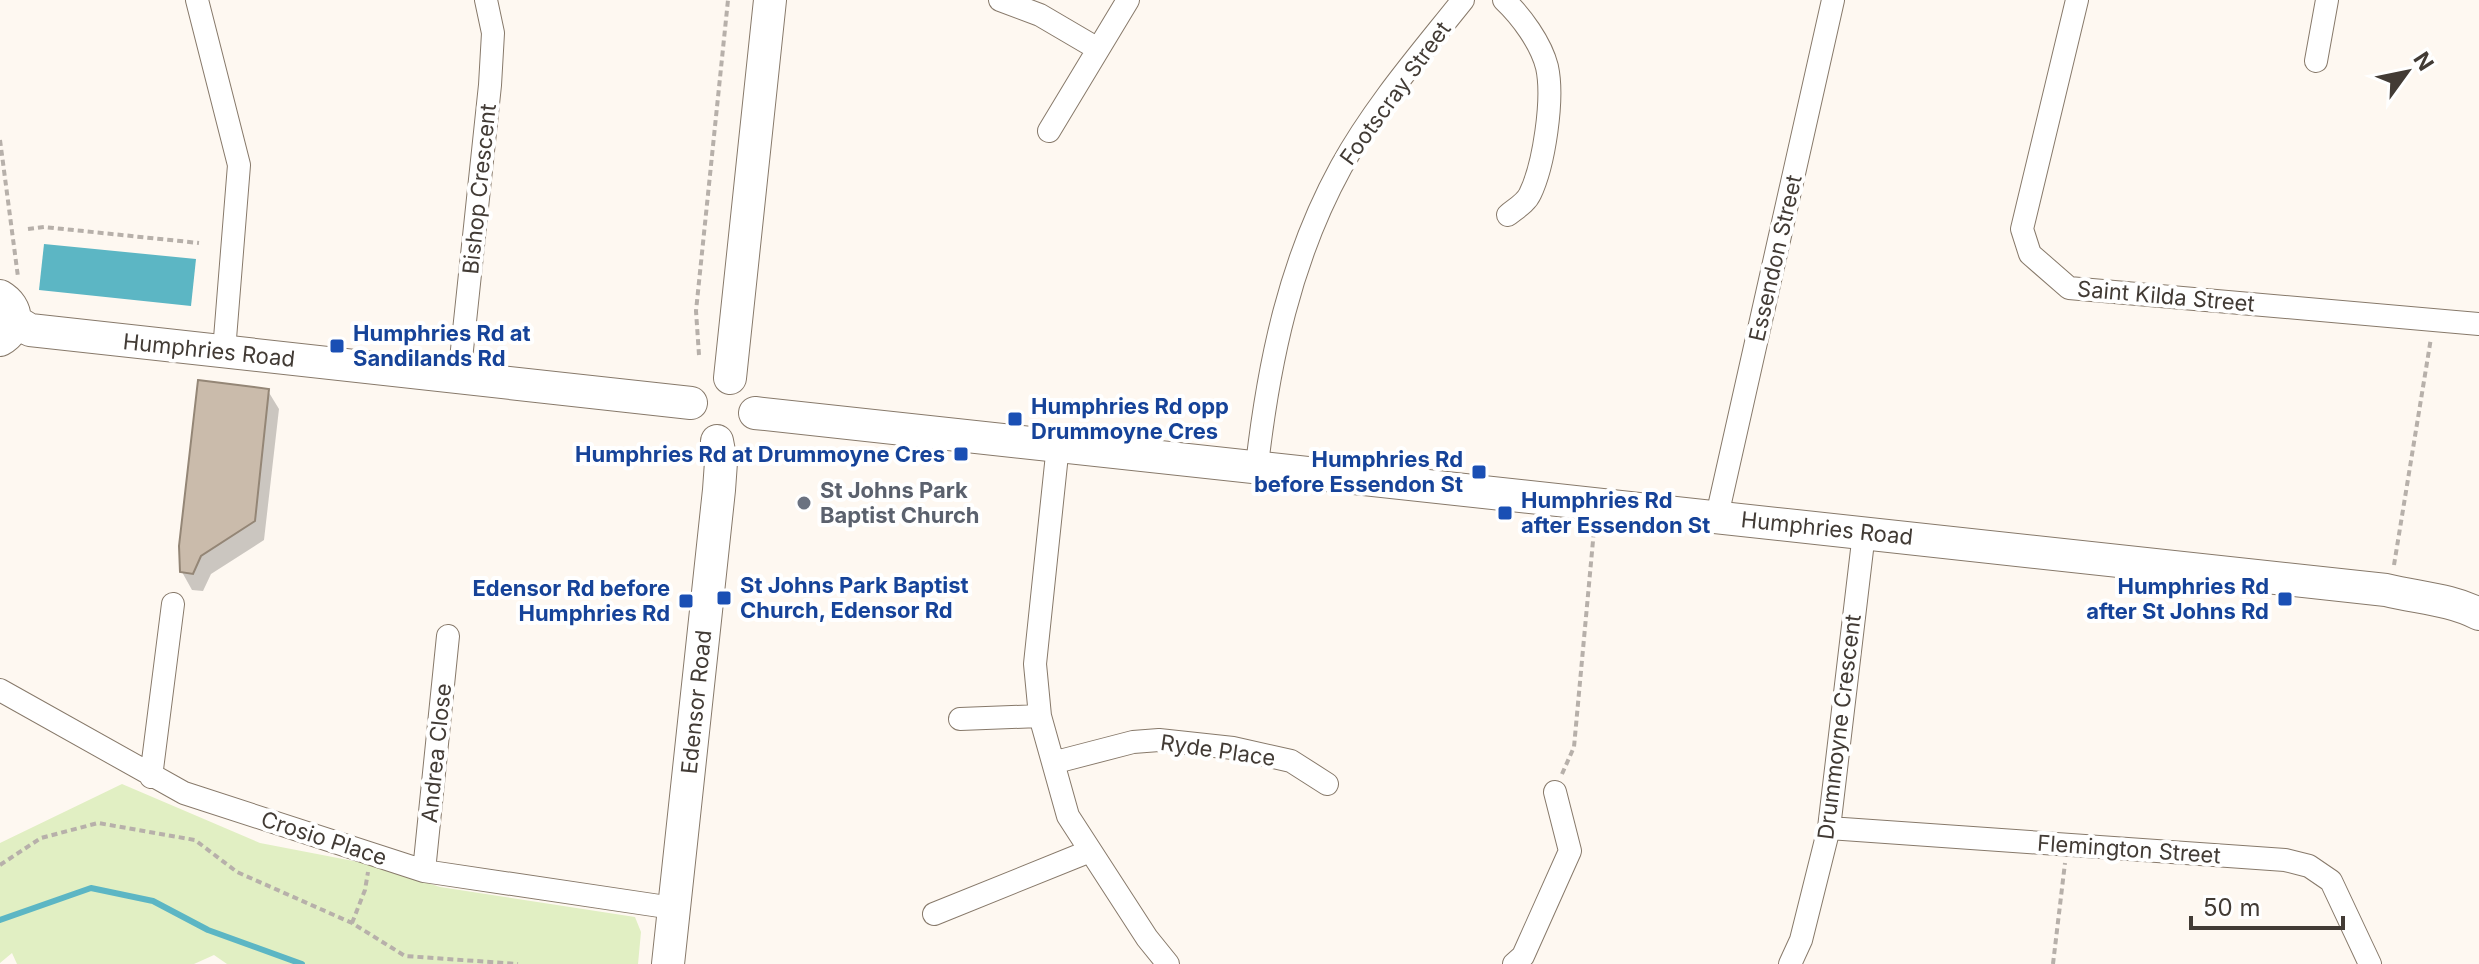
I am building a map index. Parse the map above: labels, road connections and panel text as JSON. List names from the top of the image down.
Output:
{
  "streets": {
    "main road": ["Humphries Road", "Edensor Road"],
    "street": [
      "Footscray Street",
      "Bishop Crescent",
      "Essendon Street",
      "Saint Kilda Street",
      "Drummoyne Crescent",
      "Ryde Place",
      "Andrea Close",
      "Crosio Place",
      "Flemington Street"
    ]
  },
  "crossings": [
    ["Footscray Street", "Humphries Road"],
    ["Bishop Crescent", "Humphries Road"],
    ["Essendon Street", "Humphries Road"],
    ["Humphries Road", "Edensor Road"],
    ["Humphries Road", "Drummoyne Crescent"],
    ["Edensor Road", "Crosio Place"],
    ["Drummoyne Crescent", "Flemington Street"],
    ["Andrea Close", "Crosio Place"]
  ],
  "places": {
    "transit": [
      "Humphries Rd at Sandilands Rd",
      "Humphries Rd opp Drummoyne Cres",
      "Humphries Rd at Drummoyne Cres",
      "Humphries Rd before Essendon St",
      "Humphries Rd after Essendon St",
      "St Johns Park Baptist Church, Edensor Rd",
      "Humphries Rd after St Johns Rd",
      "Edensor Rd before Humphries Rd"
    ],
    "other": ["St Johns Park Baptist Church"]
  },
  "scale_bar": "50 m",
  "north": "top right"
}
